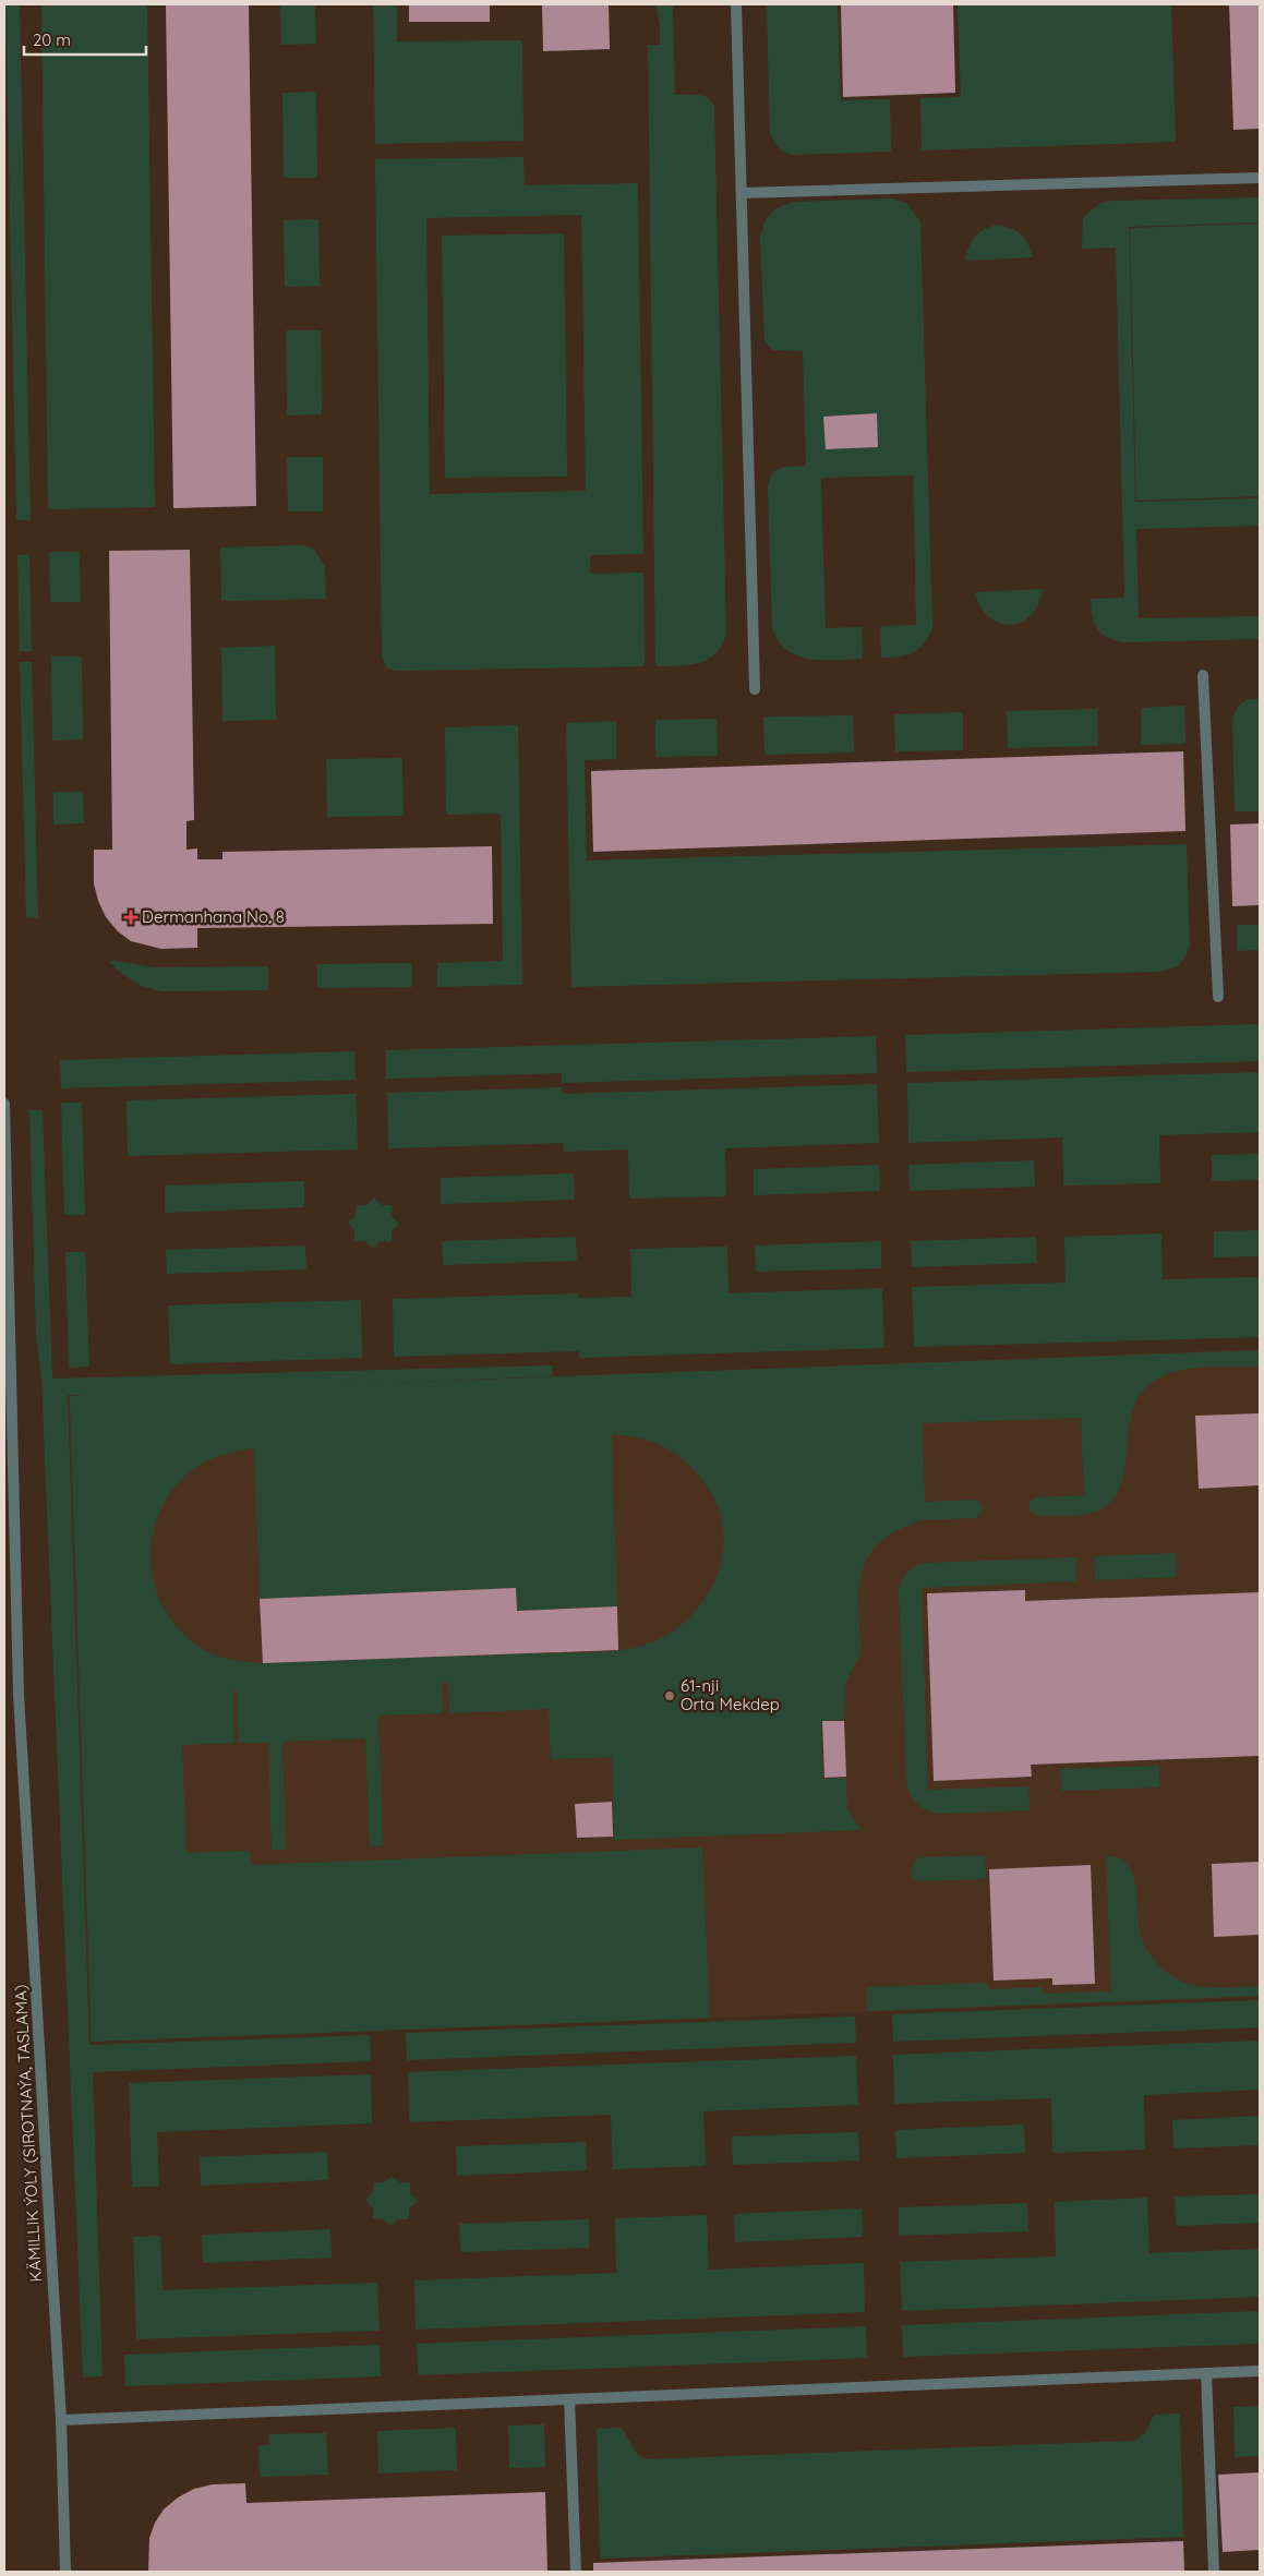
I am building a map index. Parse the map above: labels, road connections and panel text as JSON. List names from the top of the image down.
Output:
{
  "streets": {
    "street": ["KÄMILLIK ÝOLY (SIROTNAÝA, TASLAMA)"]
  },
  "places": {
    "health": ["Dermanhana No. 8"],
    "other": ["61-nji Orta Mekdep"]
  },
  "scale_bar": "20 m"
}
